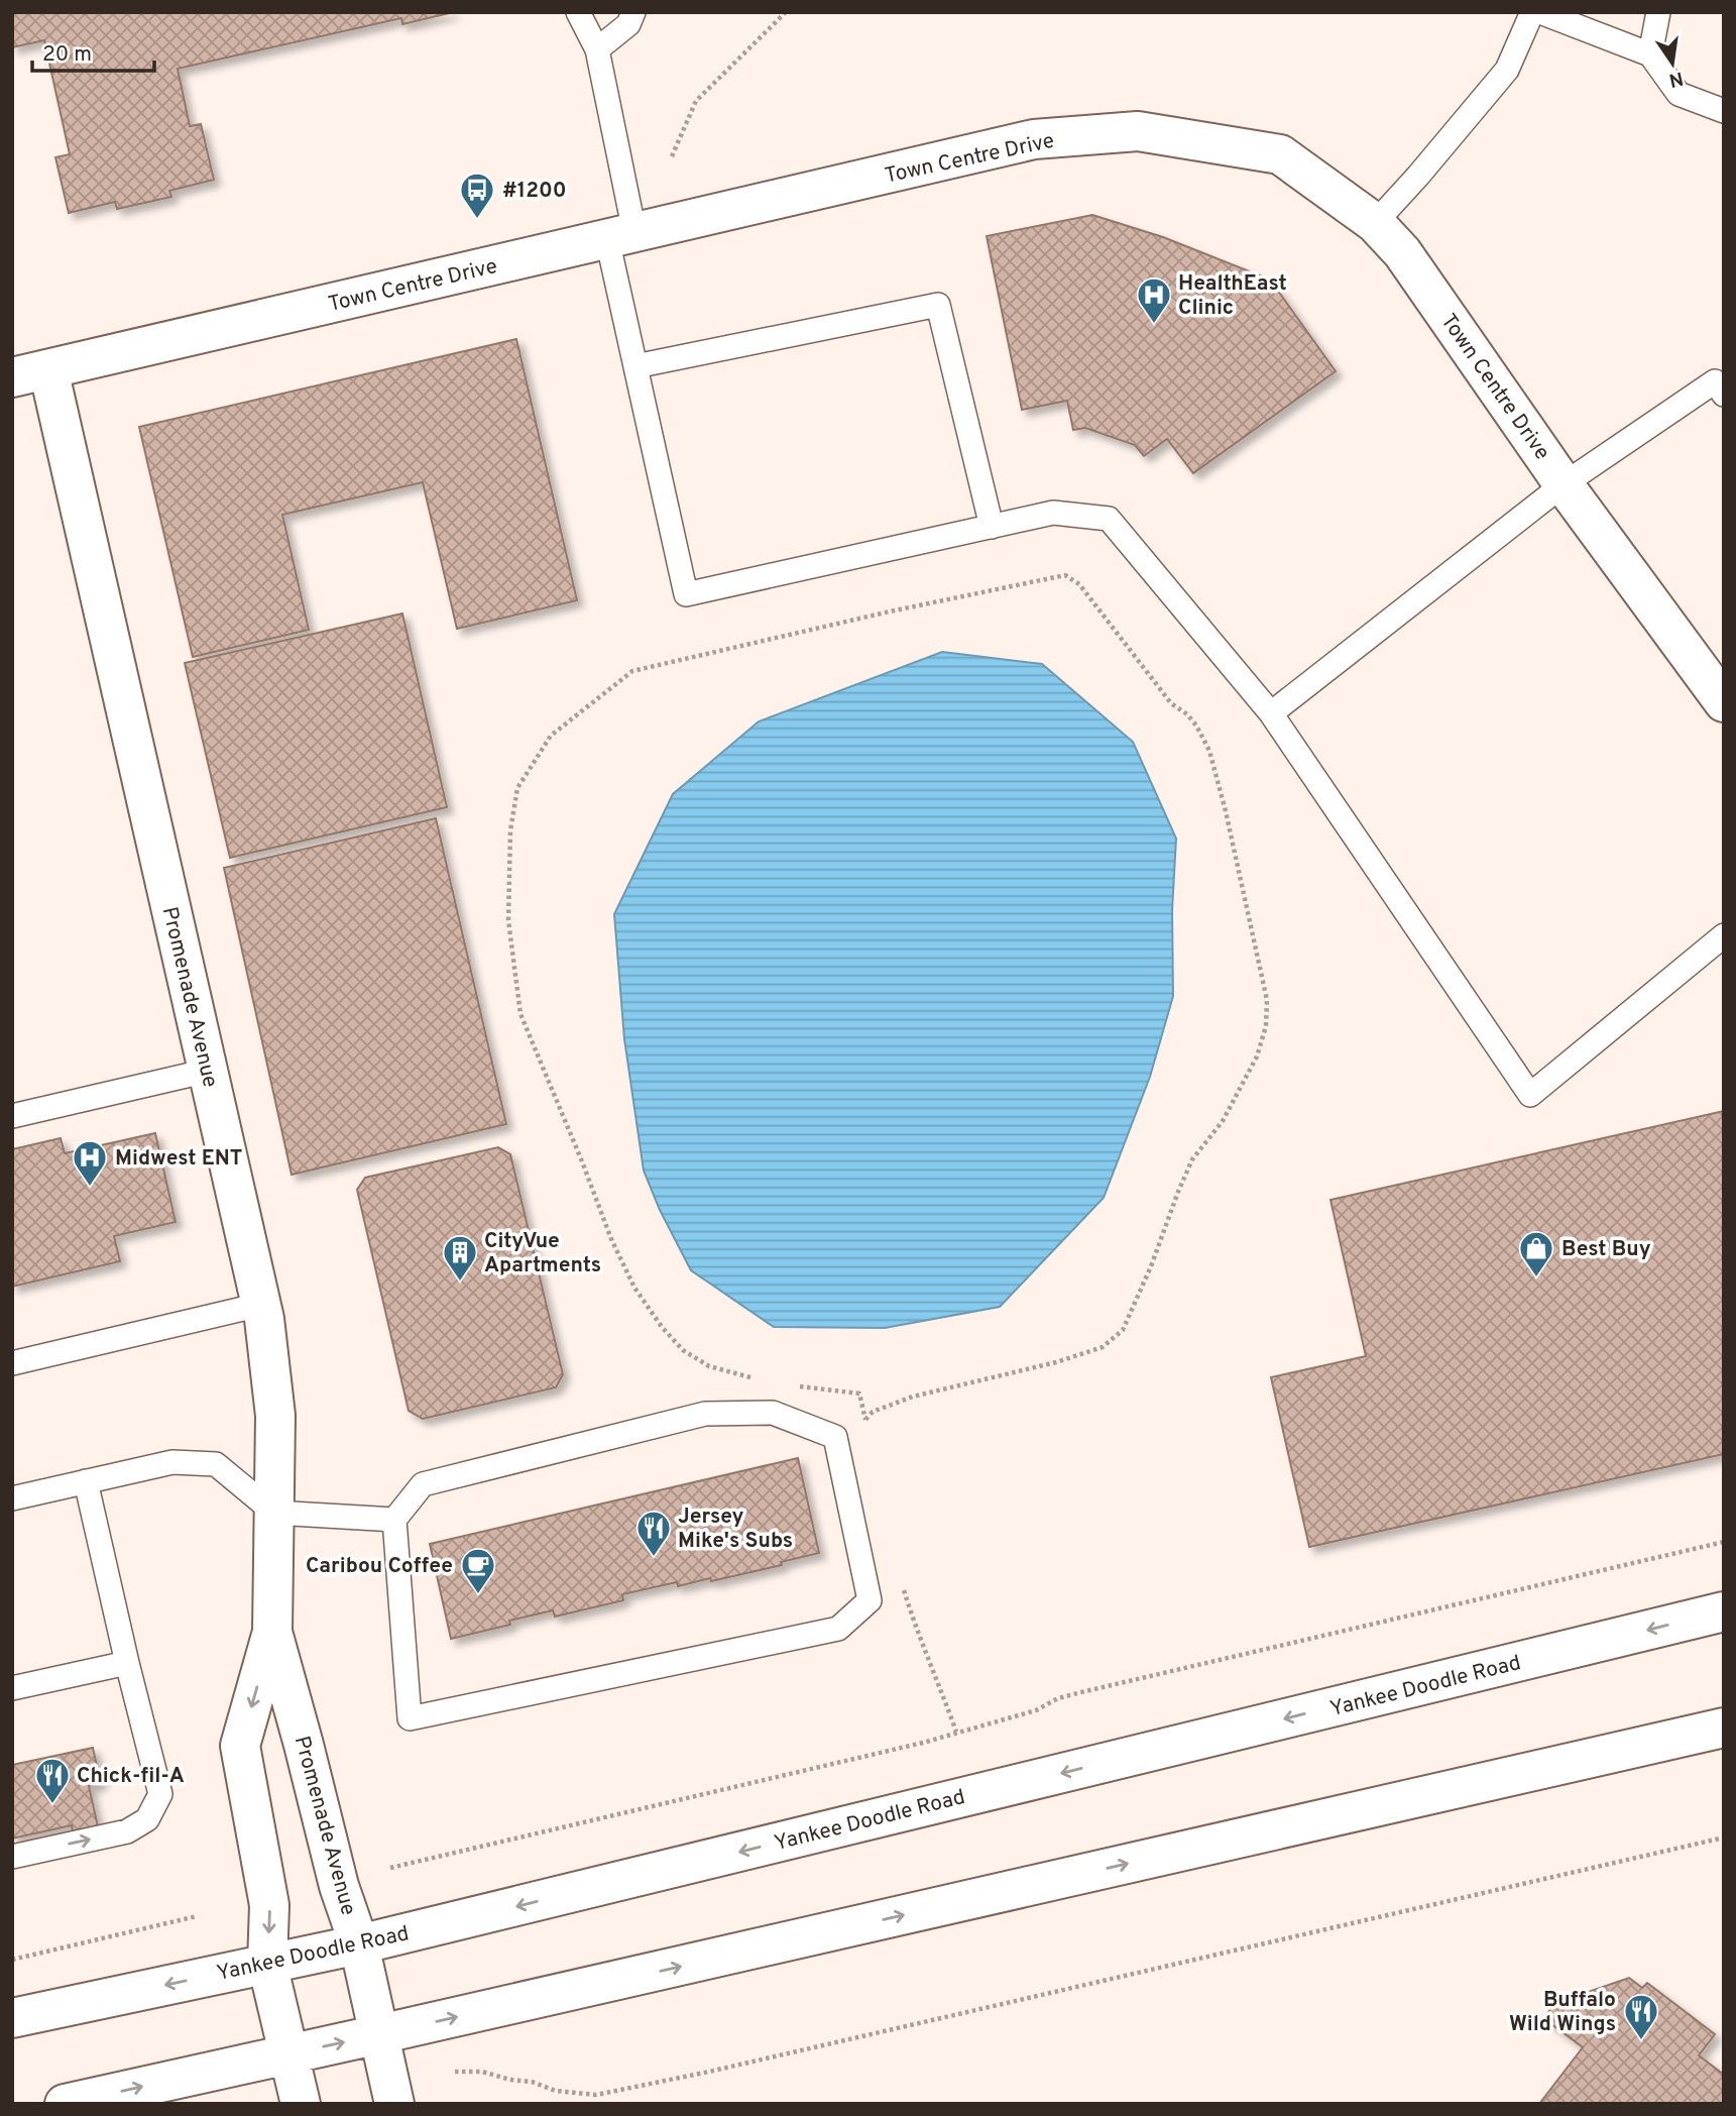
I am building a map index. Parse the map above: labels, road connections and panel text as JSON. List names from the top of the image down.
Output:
{
  "streets": {
    "street": ["Town Centre Drive", "Promenade Avenue", "Yankee Doodle Road"]
  },
  "crossings": [
    ["Town Centre Drive", "Promenade Avenue"],
    ["Promenade Avenue", "Yankee Doodle Road"]
  ],
  "places": {
    "bus stop": ["#1200"],
    "hospital": ["HealthEast Clinic", "Midwest ENT"],
    "shop": ["Best Buy"],
    "building": ["CityVue Apartments"],
    "restaurant": ["Jersey Mike's Subs", "Chick-fil-A", "Buffalo Wild Wings"],
    "cafe": ["Caribou Coffee"]
  },
  "scale_bar": "20 m",
  "north": "bottom"
}
